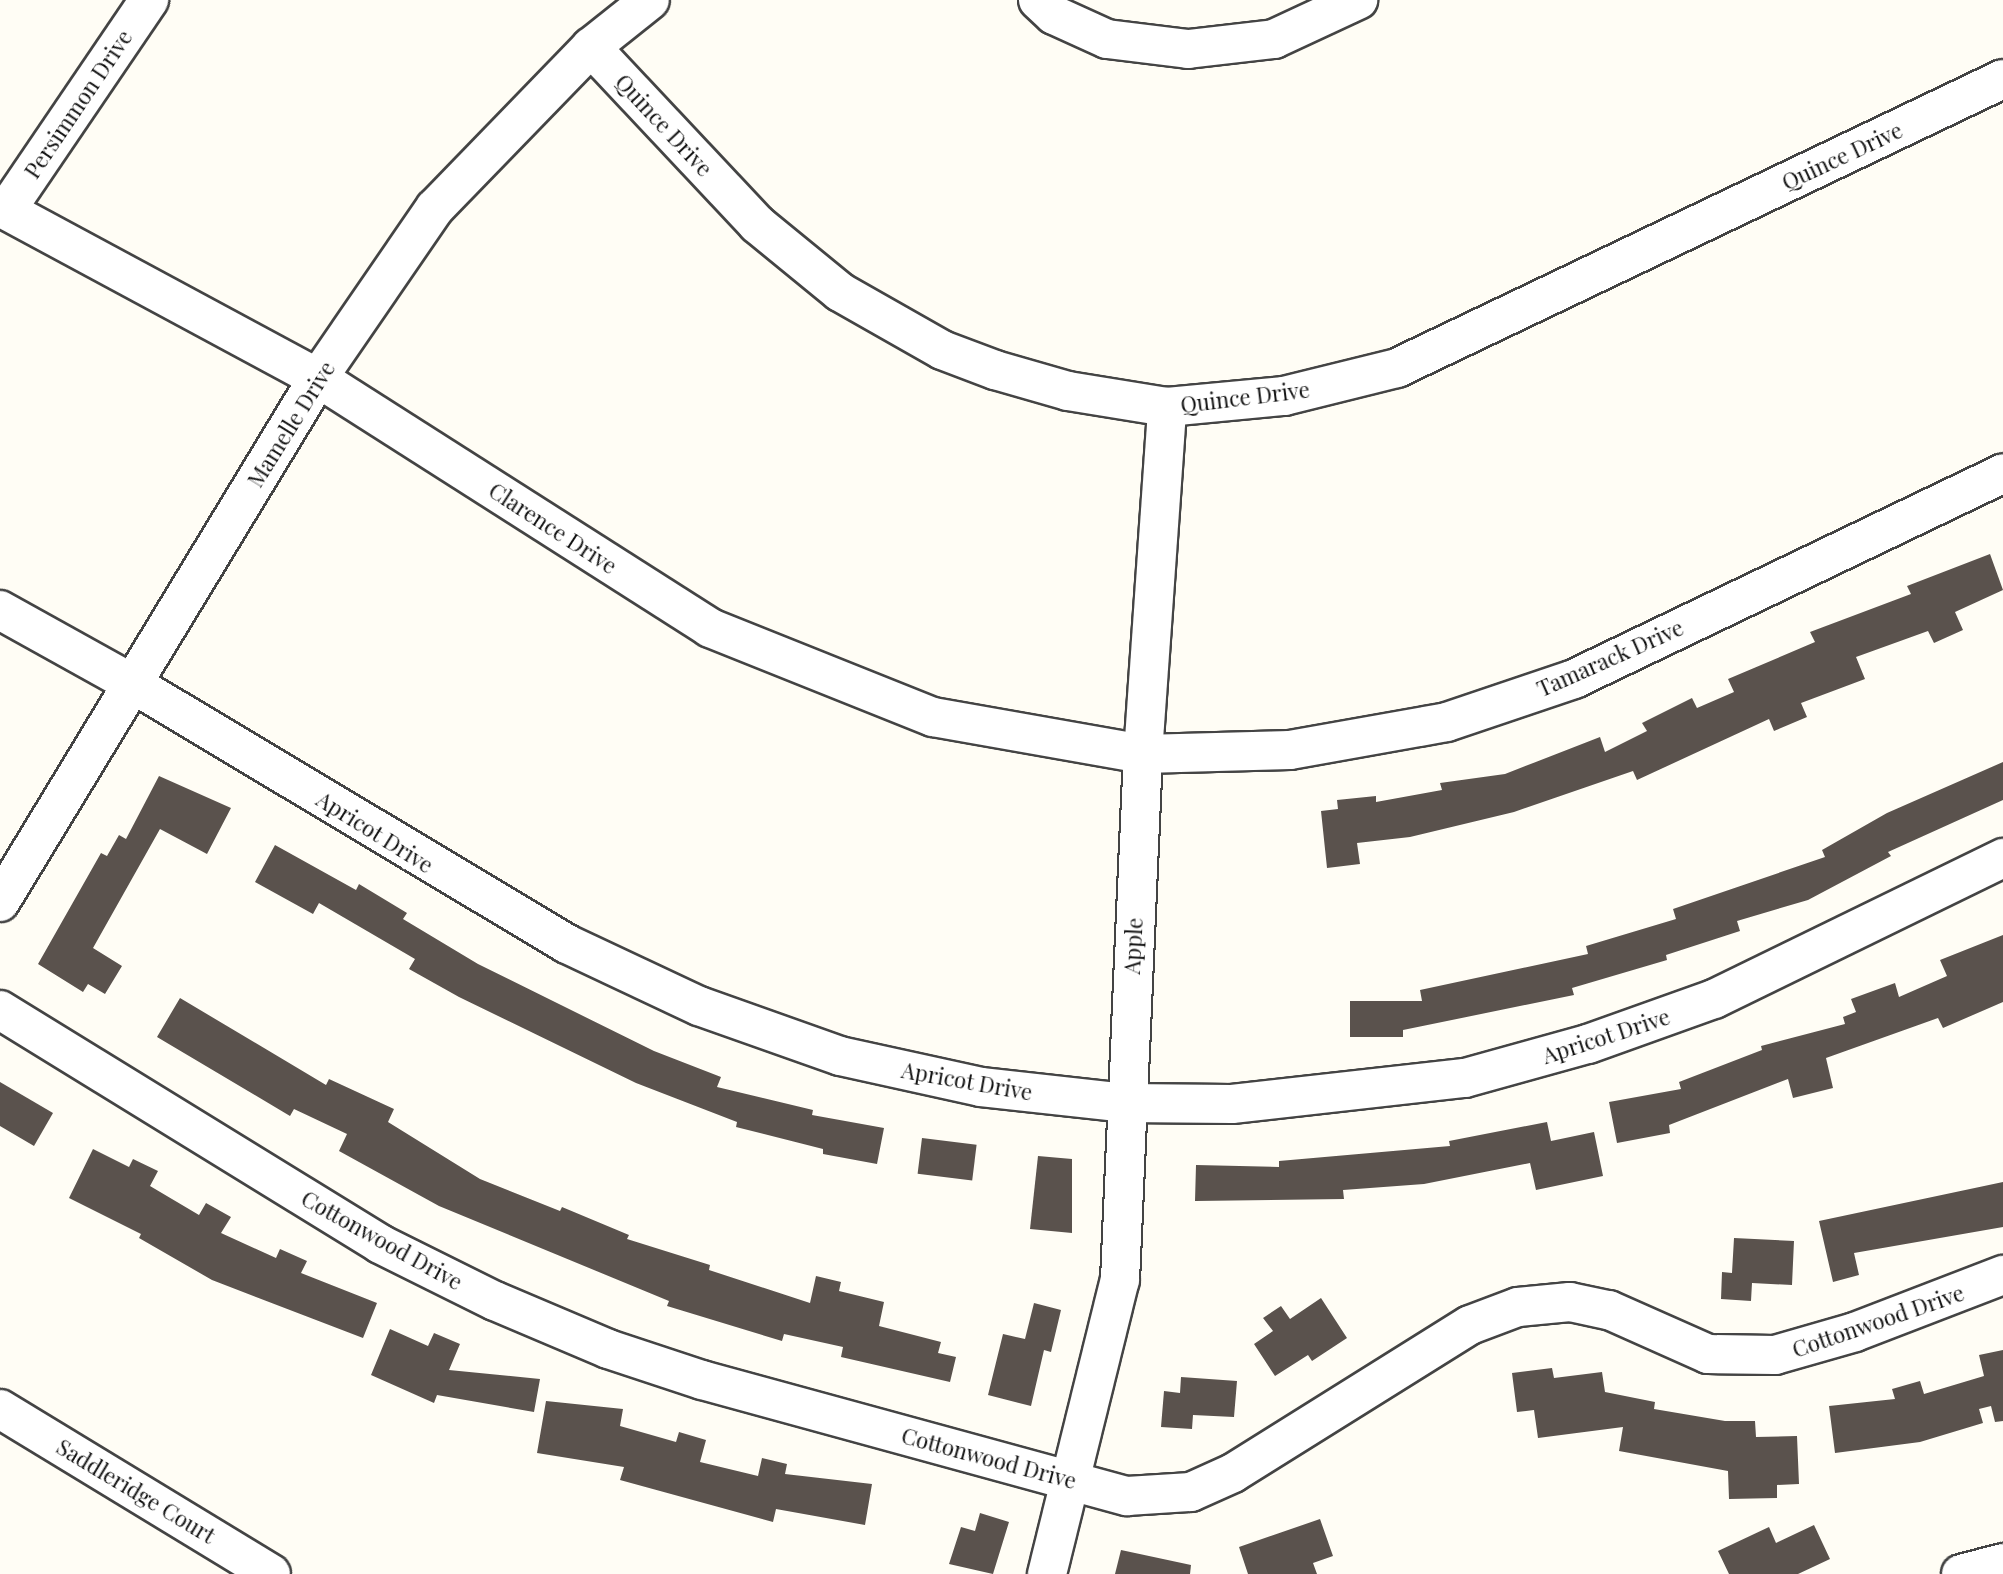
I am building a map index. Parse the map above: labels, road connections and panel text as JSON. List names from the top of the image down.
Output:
{
  "streets": {
    "street": [
      "Persimmon Drive",
      "Quince Drive",
      "Mamelle Drive",
      "Clarence Drive",
      "Tamarack Drive",
      "Apricot Drive",
      "Apple",
      "Cottonwood Drive",
      "Saddleridge Court"
    ]
  },
  "crossings": [
    ["Persimmon Drive", "Clarence Drive"],
    ["Quince Drive", "Mamelle Drive"],
    ["Quince Drive", "Apple"],
    ["Mamelle Drive", "Clarence Drive"],
    ["Mamelle Drive", "Apricot Drive"],
    ["Clarence Drive", "Tamarack Drive"],
    ["Clarence Drive", "Apple"],
    ["Tamarack Drive", "Apple"],
    ["Apricot Drive", "Apple"],
    ["Apple", "Cottonwood Drive"]
  ]
}
